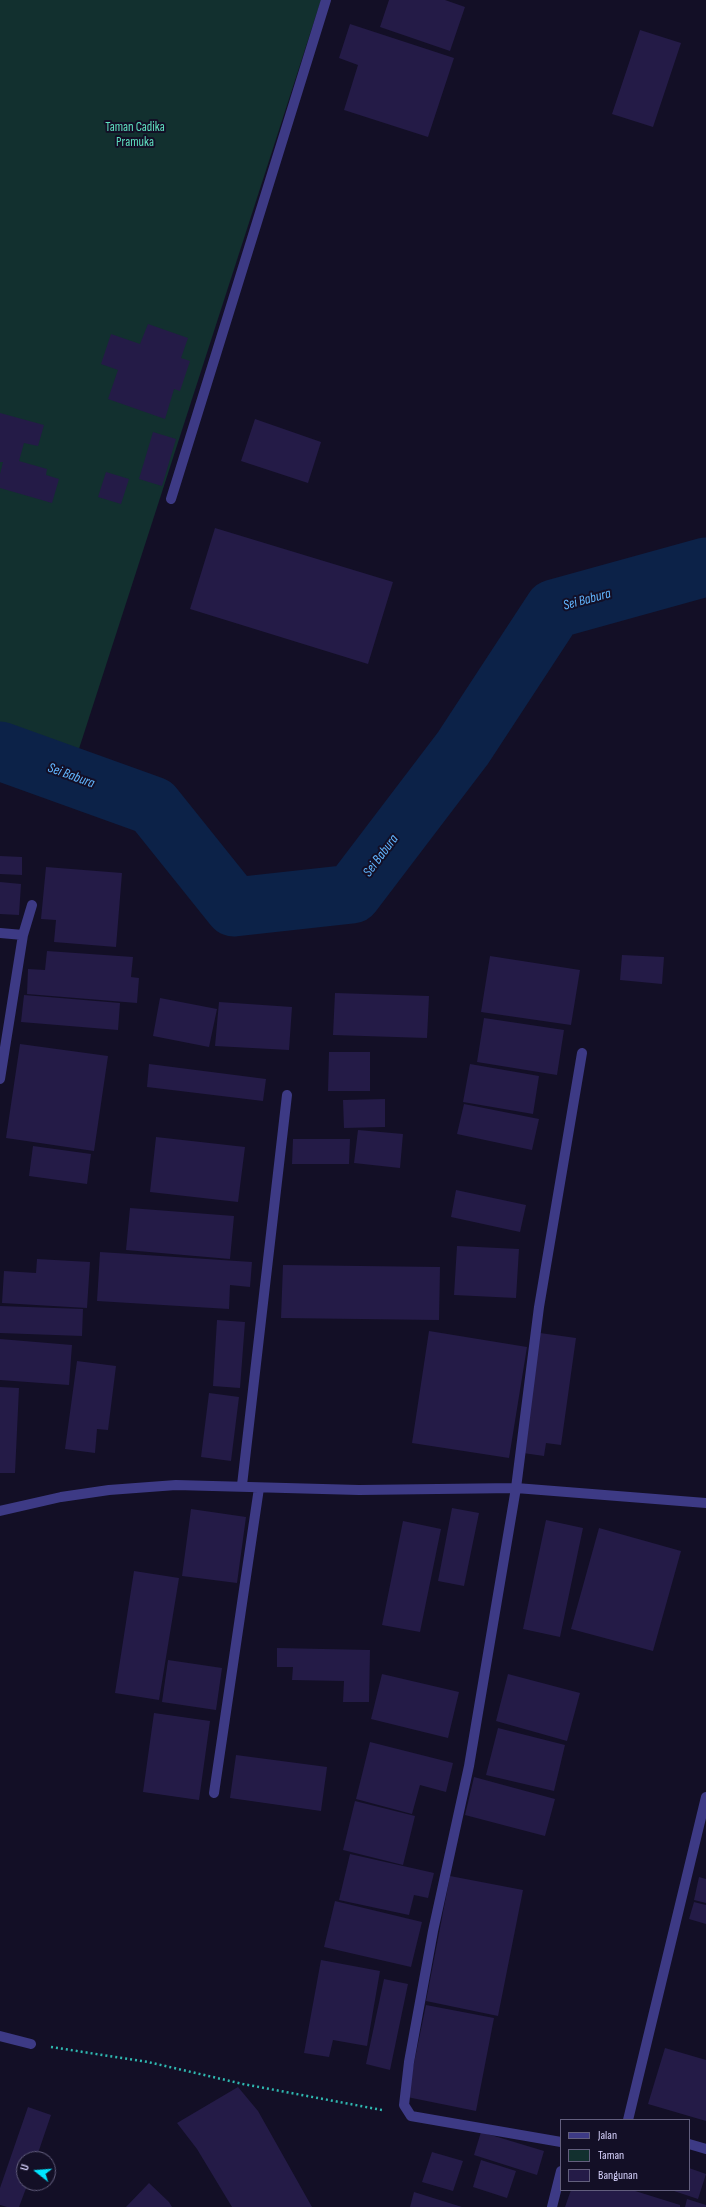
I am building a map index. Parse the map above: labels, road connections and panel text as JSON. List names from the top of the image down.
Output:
{
  "water": ["Sei Babura"],
  "parks": ["Taman Cadika Pramuka"],
  "legend": ["Jalan", "Taman", "Bangunan"],
  "north": "left"
}
